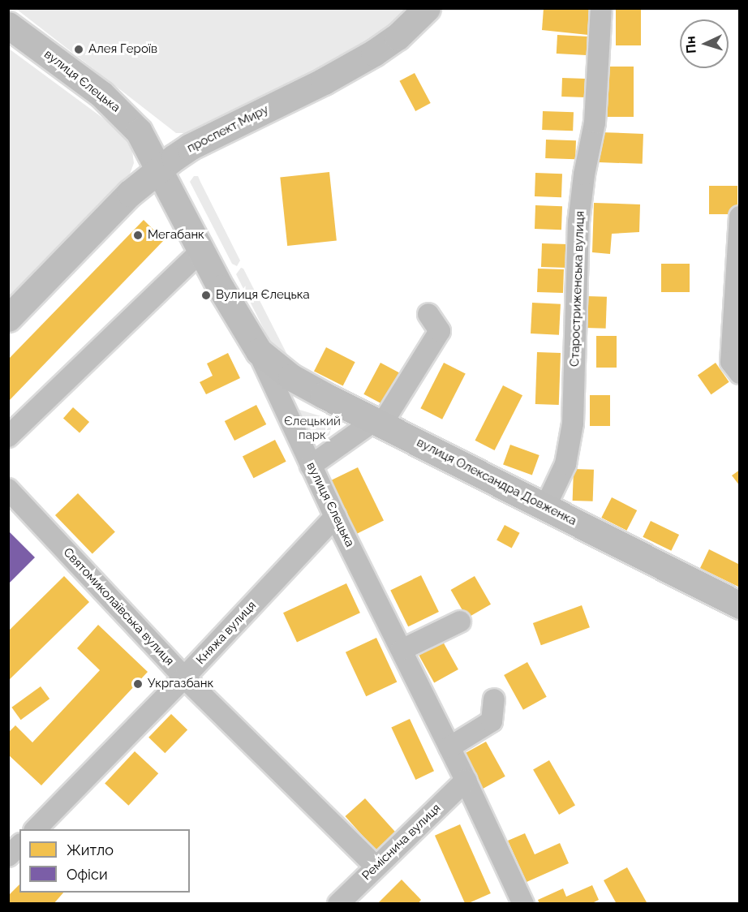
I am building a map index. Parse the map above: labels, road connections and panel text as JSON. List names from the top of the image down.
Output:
{
  "streets": {
    "main road": ["вулиця Єлецька", "проспект Миру", "вулиця Олександра Довженка"],
    "street": [
      "Старостриженська вулиця",
      "Святомиколаївська вулиця",
      "Княжа вулиця",
      "Реміснича вулиця"
    ]
  },
  "crossings": [
    ["вулиця Єлецька", "проспект Миру"],
    ["вулиця Єлецька", "вулиця Олександра Довженка"],
    ["вулиця Єлецька", "Княжа вулиця"],
    ["вулиця Єлецька", "Реміснича вулиця"],
    ["Старостриженська вулиця", "вулиця Олександра Довженка"],
    ["Святомиколаївська вулиця", "Княжа вулиця"],
    ["Святомиколаївська вулиця", "Реміснича вулиця"]
  ],
  "parks": ["Єлецький парк"],
  "places": [
    "Алея Героїв",
    "Мегабанк",
    "Вулиця Єлецька",
    "Укргазбанк"
  ],
  "legend": ["Житло", "Офіси"],
  "north": "left"
}
